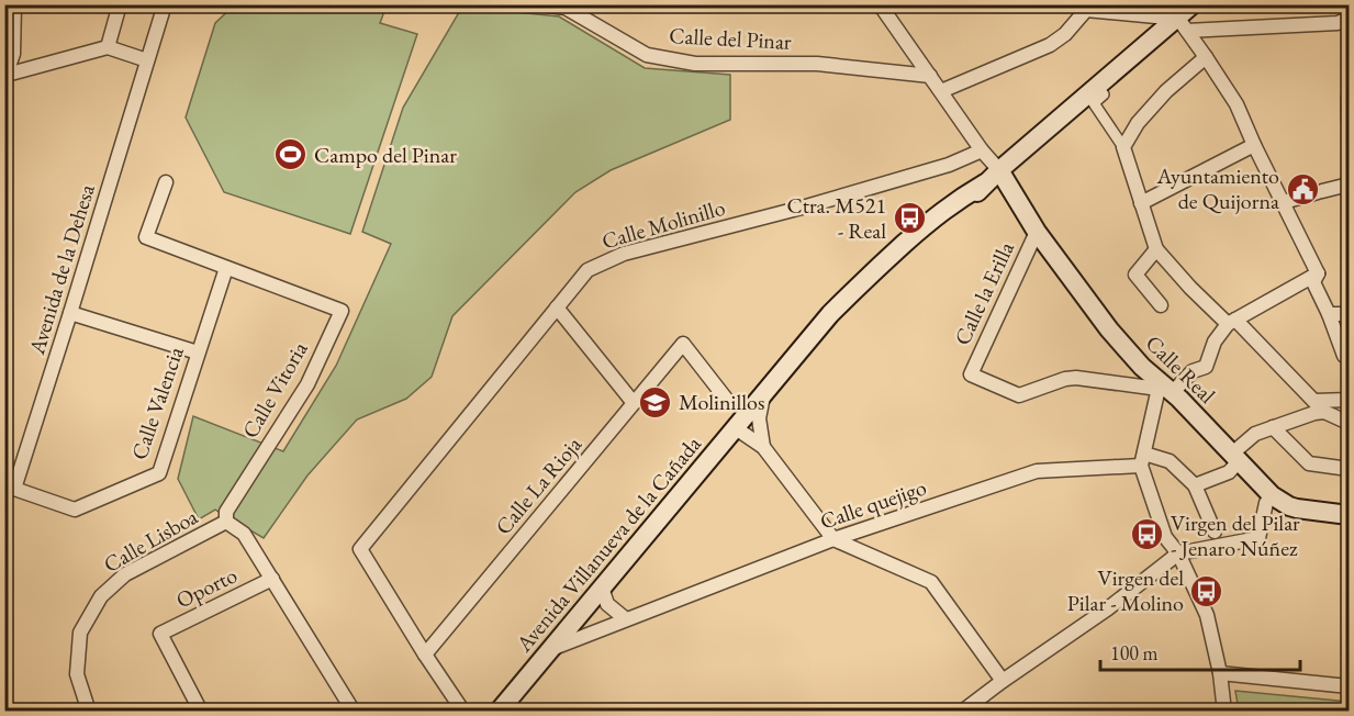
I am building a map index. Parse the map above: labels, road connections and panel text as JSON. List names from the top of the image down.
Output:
{
  "streets": {
    "main road": ["Calle Real", "Avenida Villanueva de la Cañada"],
    "street": [
      "Calle del Pinar",
      "Calle Molinillo",
      "Avenida de la Dehesa",
      "Calle la Erilla",
      "Calle Vitoria",
      "Calle Valencia",
      "Calle La Rioja",
      "Calle quejigo",
      "Calle Lisboa",
      "Oporto"
    ]
  },
  "crossings": [
    ["Calle del Pinar", "Calle Real"],
    ["Calle Molinillo", "Calle Real"],
    ["Calle Molinillo", "Calle La Rioja"],
    ["Avenida de la Dehesa", "Calle Valencia"],
    ["Calle la Erilla", "Calle Real"],
    ["Calle Real", "Avenida Villanueva de la Cañada"],
    ["Calle Vitoria", "Calle Valencia"],
    ["Calle Vitoria", "Calle Lisboa"],
    ["Calle quejigo", "Avenida Villanueva de la Cañada"]
  ],
  "places": {
    "sports": ["Campo del Pinar"],
    "public building": ["Ayuntamiento de Quijorna"],
    "bus stop": ["Ctra. M521 - Real", "Virgen del Pilar - Jenaro Núñez", "Virgen del Pilar - Molino"],
    "school or university": ["Molinillos"]
  },
  "scale_bar": "100 m"
}
